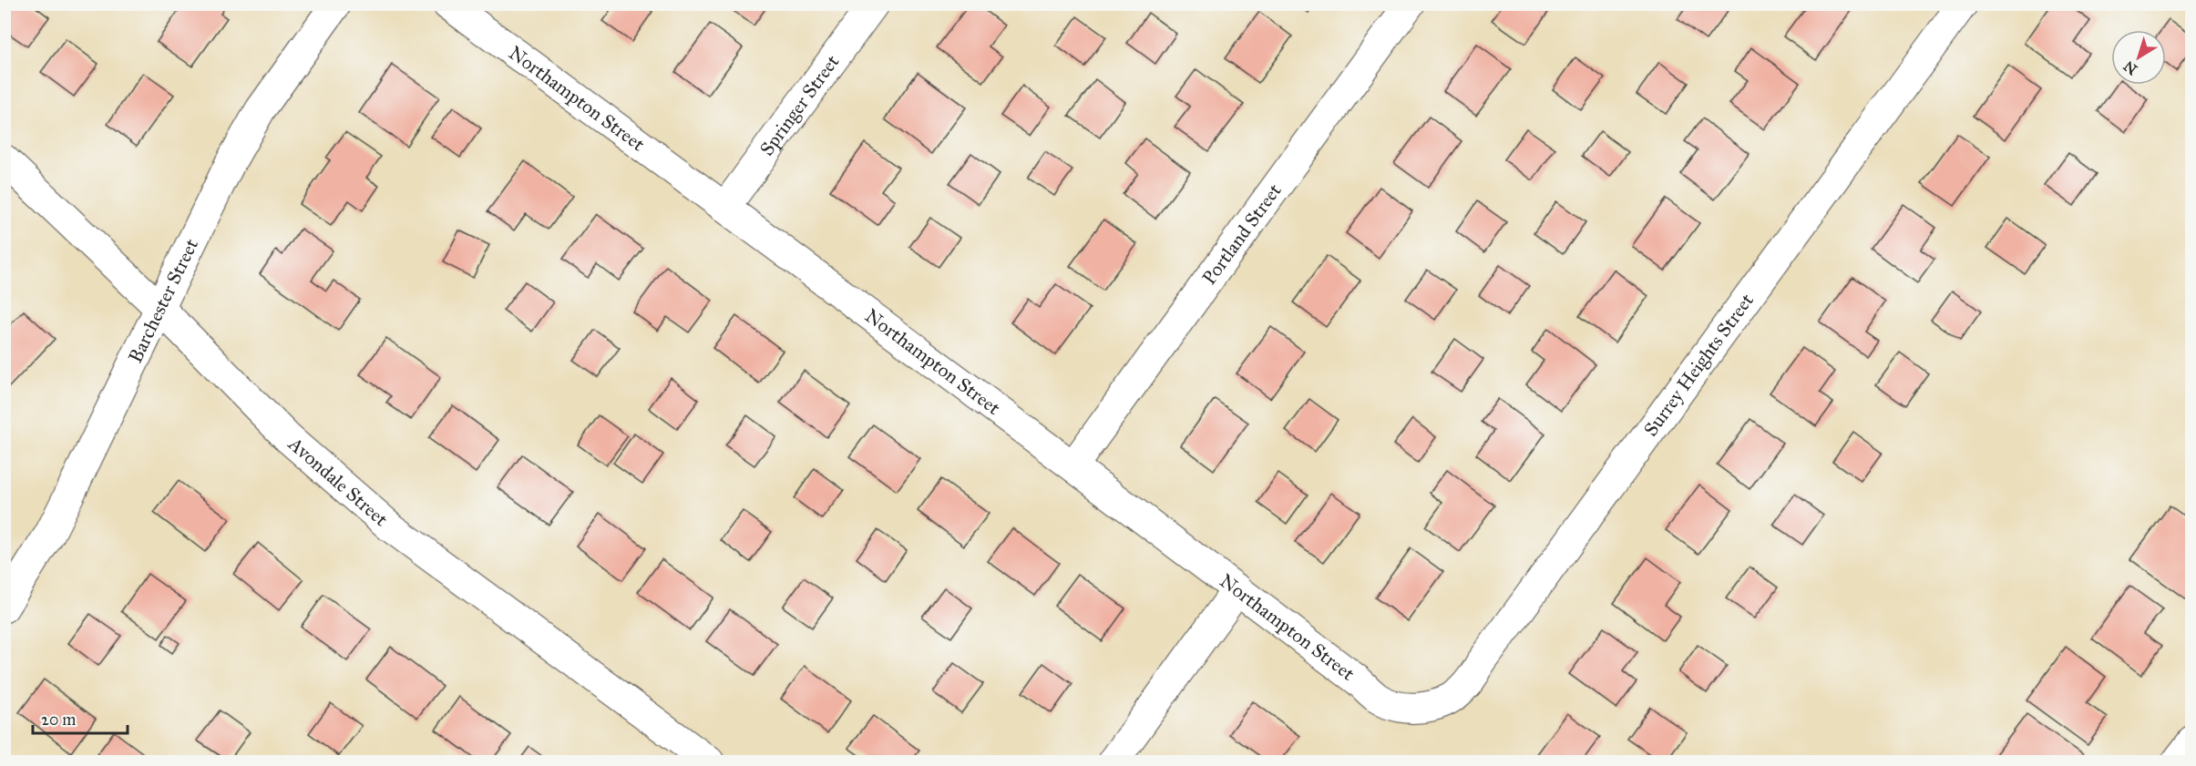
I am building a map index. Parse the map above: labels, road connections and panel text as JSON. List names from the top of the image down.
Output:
{
  "streets": {
    "street": [
      "Northampton Street",
      "Springer Street",
      "Portland Street",
      "Barchester Street",
      "Surrey Heights Street",
      "Avondale Street"
    ]
  },
  "crossings": [
    ["Northampton Street", "Springer Street"],
    ["Northampton Street", "Portland Street"],
    ["Northampton Street", "Surrey Heights Street"],
    ["Barchester Street", "Avondale Street"]
  ],
  "scale_bar": "20 m",
  "north": "bottom left"
}
